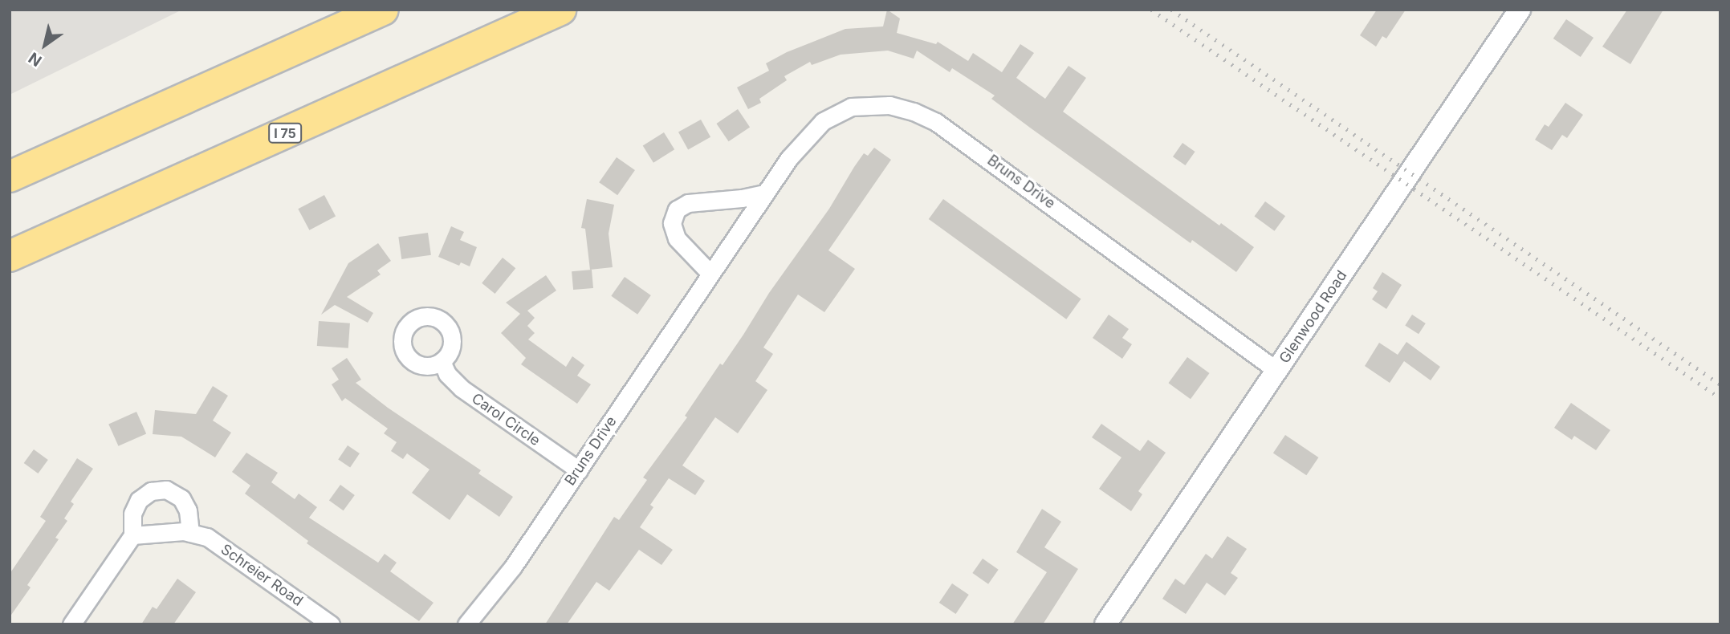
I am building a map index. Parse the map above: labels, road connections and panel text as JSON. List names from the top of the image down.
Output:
{
  "streets": {
    "highway": ["I 75"],
    "street": [
      "Bruns Drive",
      "Glenwood Road",
      "Carol Circle",
      "Schreier Road"
    ]
  },
  "crossings": [
    ["Bruns Drive", "Glenwood Road"],
    ["Bruns Drive", "Carol Circle"]
  ],
  "north": "bottom left"
}
